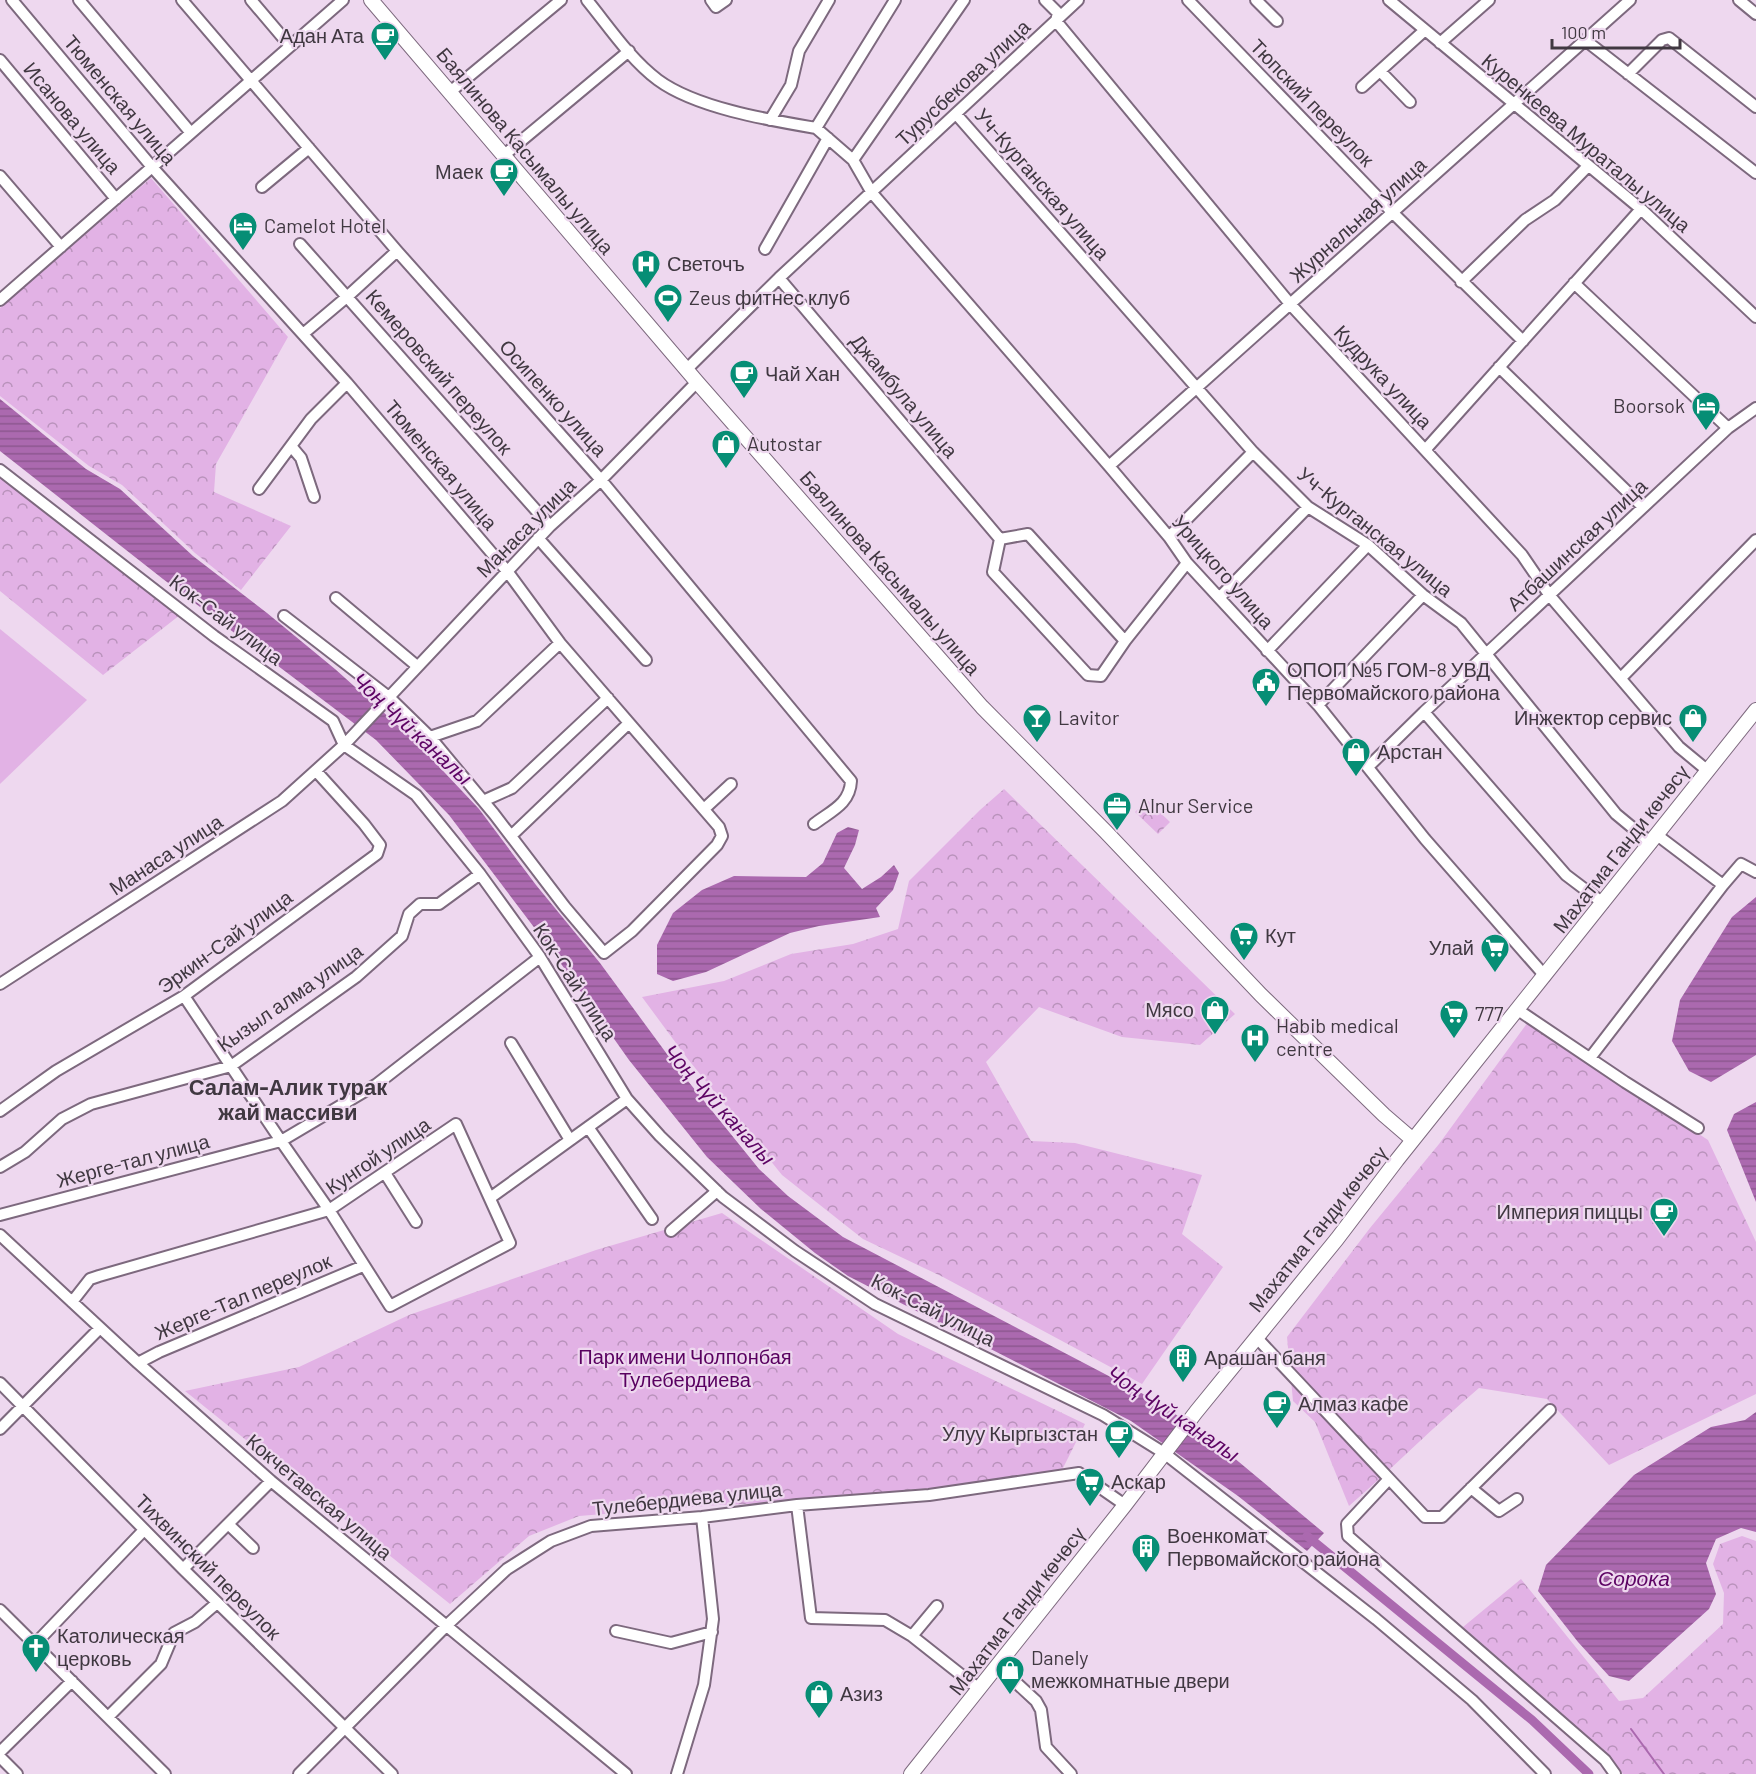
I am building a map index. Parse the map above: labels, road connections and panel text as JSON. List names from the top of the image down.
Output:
{
  "streets": {
    "main road": ["Баялинова Касымалы улица", "Махатма Ганди көчөсү"],
    "street": [
      "Турусбекова улица",
      "Тюменская улица",
      "Тюпский переулок",
      "Исанова улица",
      "Куренкеева Мураталы улица",
      "Уч-Курганская улица",
      "Журнальная улица",
      "Кемеровский переулок",
      "Кудрука улица",
      "Джамбула улица",
      "Осипенко улица",
      "Манаса улица",
      "Атбашинская улица",
      "Урицкого улица",
      "Кок-Сай улица",
      "Эркин-Сай улица",
      "Кызыл алма улица",
      "Кунгой улица",
      "Жерге-тал улица",
      "Жерге-Тал переулок",
      "Кокчетавская улица",
      "Тулебердиева улица",
      "Тихвинский переулок"
    ]
  },
  "crossings": [
    ["Турусбекова улица", "Уч-Курганская улица"],
    ["Турусбекова улица", "Кудрука улица"],
    ["Турусбекова улица", "Урицкого улица"],
    ["Тюменская улица", "Манаса улица"],
    ["Тюпский переулок", "Журнальная улица"],
    ["Куренкеева Мураталы улица", "Журнальная улица"],
    ["Баялинова Касымалы улица", "Манаса улица"],
    ["Баялинова Касымалы улица", "Махатма Ганди көчөсү"],
    ["Уч-Курганская улица", "Журнальная улица"],
    ["Уч-Курганская улица", "Атбашинская улица"],
    ["Уч-Курганская улица", "Махатма Ганди көчөсү"],
    ["Журнальная улица", "Кудрука улица"],
    ["Журнальная улица", "Урицкого улица"],
    ["Кемеровский переулок", "Манаса улица"],
    ["Кудрука улица", "Атбашинская улица"],
    ["Кудрука улица", "Махатма Ганди көчөсү"],
    ["Осипенко улица", "Манаса улица"],
    ["Манаса улица", "Кок-Сай улица"],
    ["Манаса улица", "Эркин-Сай улица"],
    ["Атбашинская улица", "Урицкого улица"],
    ["Урицкого улица", "Махатма Ганди көчөсү"],
    ["Кок-Сай улица", "Махатма Ганди көчөсү"],
    ["Кок-Сай улица", "Кызыл алма улица"],
    ["Кок-Сай улица", "Жерге-тал улица"],
    ["Махатма Ганди көчөсү", "Тулебердиева улица"],
    ["Кунгой улица", "Жерге-Тал переулок"],
    ["Кунгой улица", "Кокчетавская улица"],
    ["Жерге-Тал переулок", "Кокчетавская улица"],
    ["Кокчетавская улица", "Тулебердиева улица"],
    ["Тулебердиева улица", "Тихвинский переулок"]
  ],
  "districts": ["Салам-Алик турак жай массиви"],
  "water": ["Чоң Чүй каналы", "Сорока"],
  "parks": ["Парк имени Чолпонбая Тулебердиева"],
  "places": {
    "cafe": [
      "Адан Ата",
      "Маек",
      "Чай Хан",
      "Империя пиццы",
      "Алмаз кафе",
      "Улуу Кыргызстан"
    ],
    "hotel": ["Camelot Hotel", "Boorsok"],
    "hospital": ["Светочъ", "Habib medical centre"],
    "sports": ["Zeus фитнес клуб"],
    "shop": [
      "Autostar",
      "Инжектор сервис",
      "Арстан",
      "Мясо",
      "Danely межкомнатные двери",
      "Азиз"
    ],
    "public building": ["ОПОП №5 ГОМ-8 УВД Первомайского района"],
    "bar": ["Lavitor"],
    "office": ["Alnur Service"],
    "supermarket": [
      "Кут",
      "Улай",
      "777",
      "Аскар"
    ],
    "building": ["Арашан баня", "Военкомат Первомайского района"],
    "church": ["Католическая церковь"]
  },
  "scale_bar": "100 m"
}
